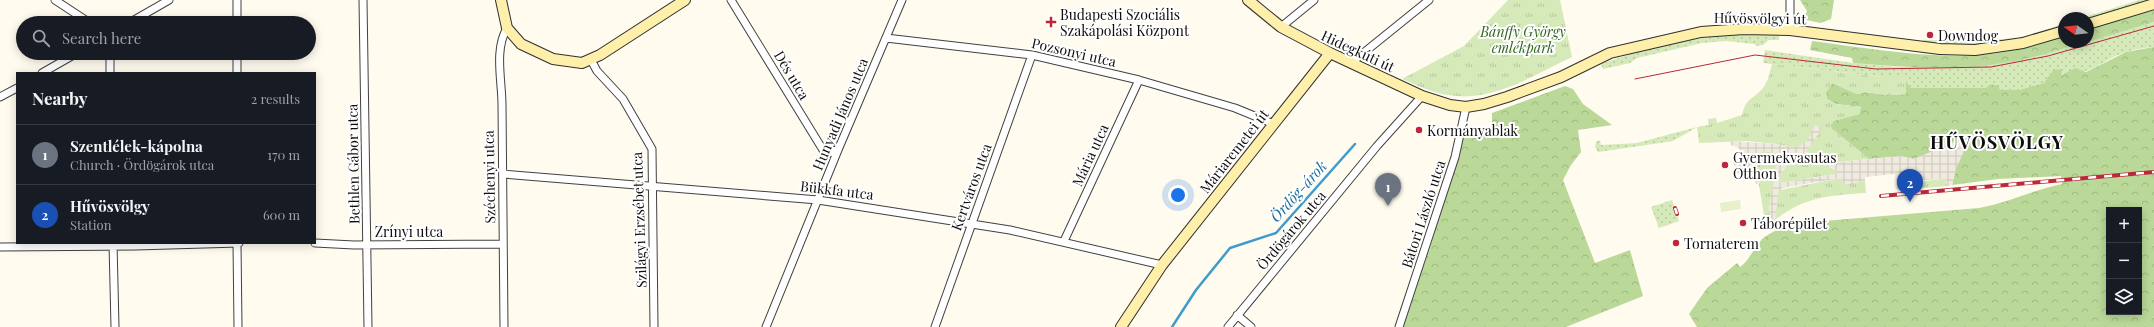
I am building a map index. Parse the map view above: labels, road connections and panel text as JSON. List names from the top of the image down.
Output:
{
  "streets": {
    "main road": ["Hűvösvölgyi út", "Hidegkúti út", "Máriaremetei út"],
    "street": [
      "Pozsonyi utca",
      "Dés utca",
      "Hunyadi János utca",
      "Mária utca",
      "Bethlen Gábor utca",
      "Széchenyi utca",
      "Kertváros utca",
      "Bükkfa utca",
      "Bátori László utca",
      "Szilágyi Erzsébet utca",
      "Ördögárok utca",
      "Zrínyi utca"
    ]
  },
  "crossings": [
    ["Hűvösvölgyi út", "Hidegkúti út"],
    ["Hűvösvölgyi út", "Bátori László utca"],
    ["Hidegkúti út", "Máriaremetei út"],
    ["Hidegkúti út", "Bátori László utca"],
    ["Hidegkúti út", "Ördögárok utca"],
    ["Pozsonyi utca", "Hunyadi János utca"],
    ["Pozsonyi utca", "Máriaremetei út"],
    ["Pozsonyi utca", "Mária utca"],
    ["Pozsonyi utca", "Kertváros utca"],
    ["Dés utca", "Hunyadi János utca"],
    ["Hunyadi János utca", "Bükkfa utca"],
    ["Máriaremetei út", "Bükkfa utca"],
    ["Mária utca", "Bükkfa utca"],
    ["Bethlen Gábor utca", "Zrínyi utca"],
    ["Széchenyi utca", "Bükkfa utca"],
    ["Széchenyi utca", "Zrínyi utca"],
    ["Kertváros utca", "Bükkfa utca"],
    ["Bükkfa utca", "Szilágyi Erzsébet utca"]
  ],
  "districts": ["HŰVÖSVÖLGY"],
  "water": ["Ördög-árok"],
  "parks": ["Bánffy György emlékpark"],
  "places": {
    "health": ["Budapesti Szociális Szakápolási Központ"],
    "other": [
      "Downdog",
      "Kormányablak",
      "Gyermekvasutas Otthon",
      "Táborépület",
      "Tornaterem"
    ]
  },
  "north": "left",
  "page": {
    "search": "Search here",
    "heading": ["Nearby", "2 results"],
    "list": [
      {
        "mark": "1",
        "name": "Szentlélek-kápolna",
        "note": "Church · Ördögárok utca",
        "value": "170 m"
      },
      {
        "mark": "2",
        "name": "Hűvösvölgy",
        "note": "Station",
        "value": "600 m"
      }
    ],
    "pins": ["2", "1"],
    "map_buttons": ["+", "−"]
  }
}
